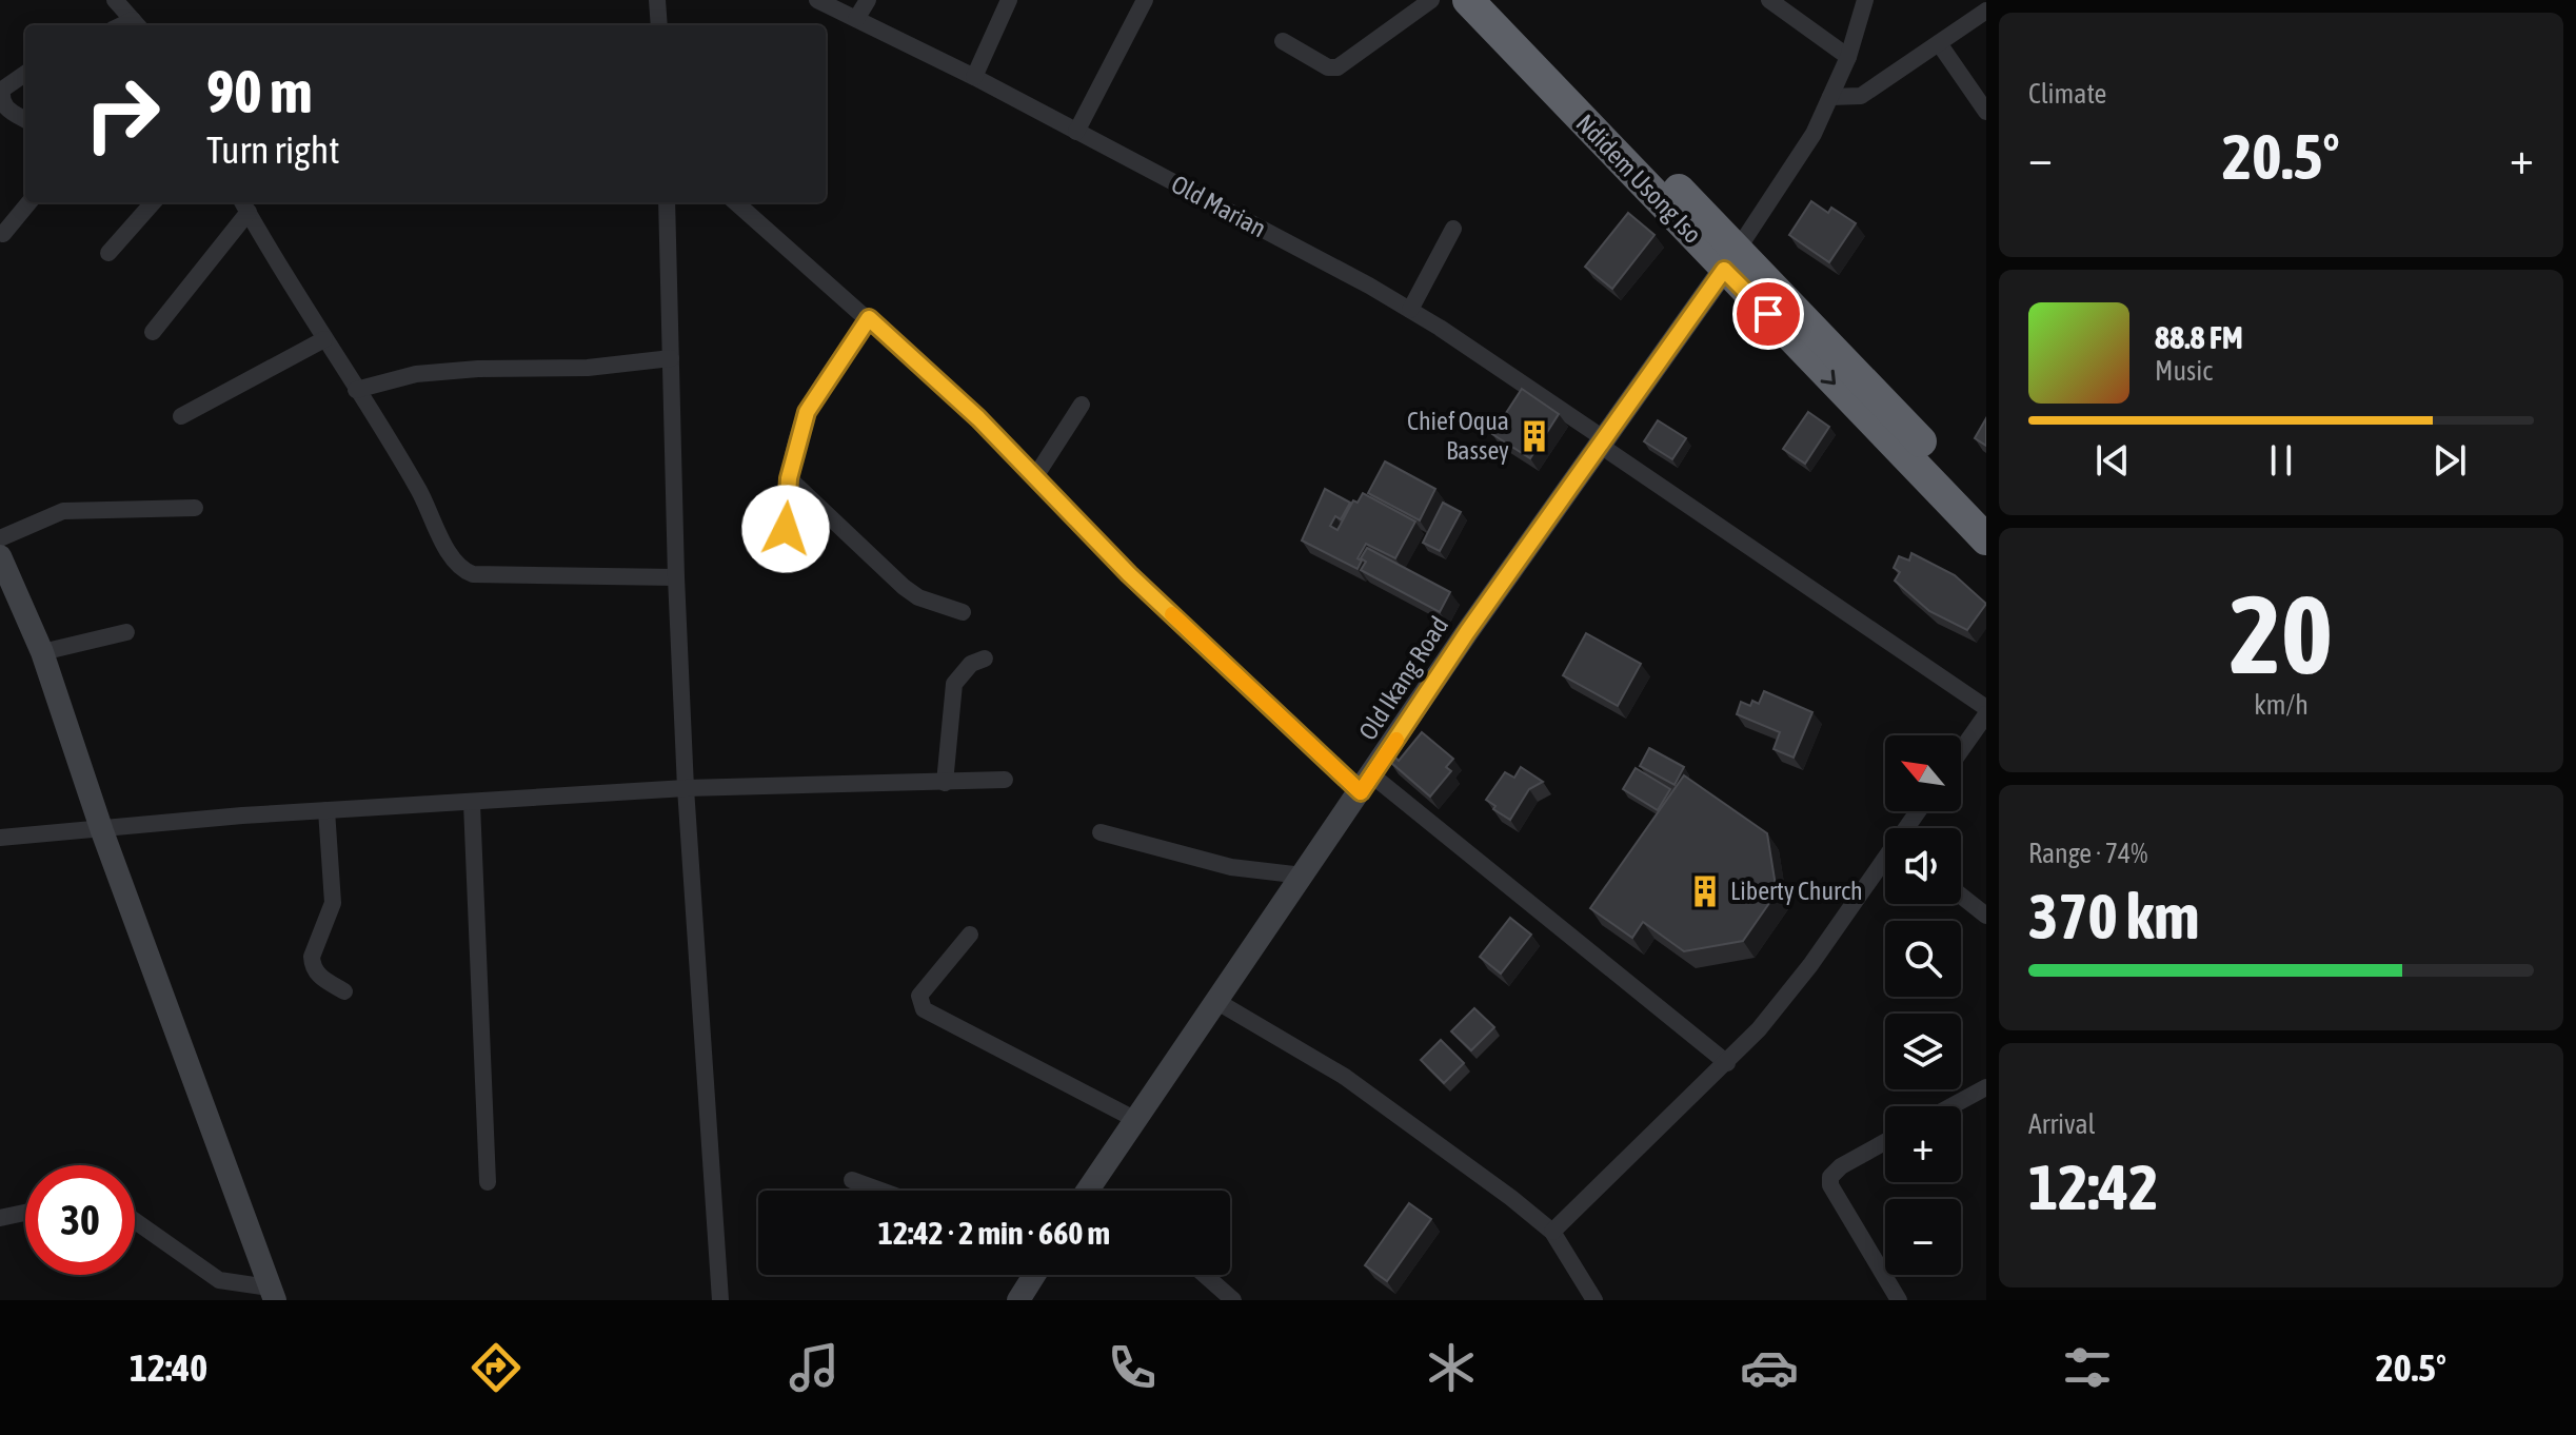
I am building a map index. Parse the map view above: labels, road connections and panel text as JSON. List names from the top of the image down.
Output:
{
  "streets": {
    "highway": ["Ndidem Usong Iso"],
    "street": ["Old Marian", "Old Ikang Road"]
  },
  "crossings": [
    ["Ndidem Usong Iso", "Old Ikang Road"],
    ["Old Marian", "Old Ikang Road"]
  ],
  "places": {
    "building": ["Chief Oqua Bassey", "Liberty Church"]
  },
  "north": "top left",
  "page": {
    "tile": [
      "Climate",
      ["20", "km/h"],
      ["Range · 74%", "370 km"],
      ["Arrival", "12:42"]
    ],
    "turn": ["90 m", "Turn right"],
    "heat": ["−", "20.5°", "+"],
    "song": ["88.8 FM", "Music"],
    "map_buttons": ["+", "−"],
    "limit": "30",
    "trip": "12:42 · 2 min · 660 m",
    "tabs": ["12:40", "20.5°"]
  }
}
